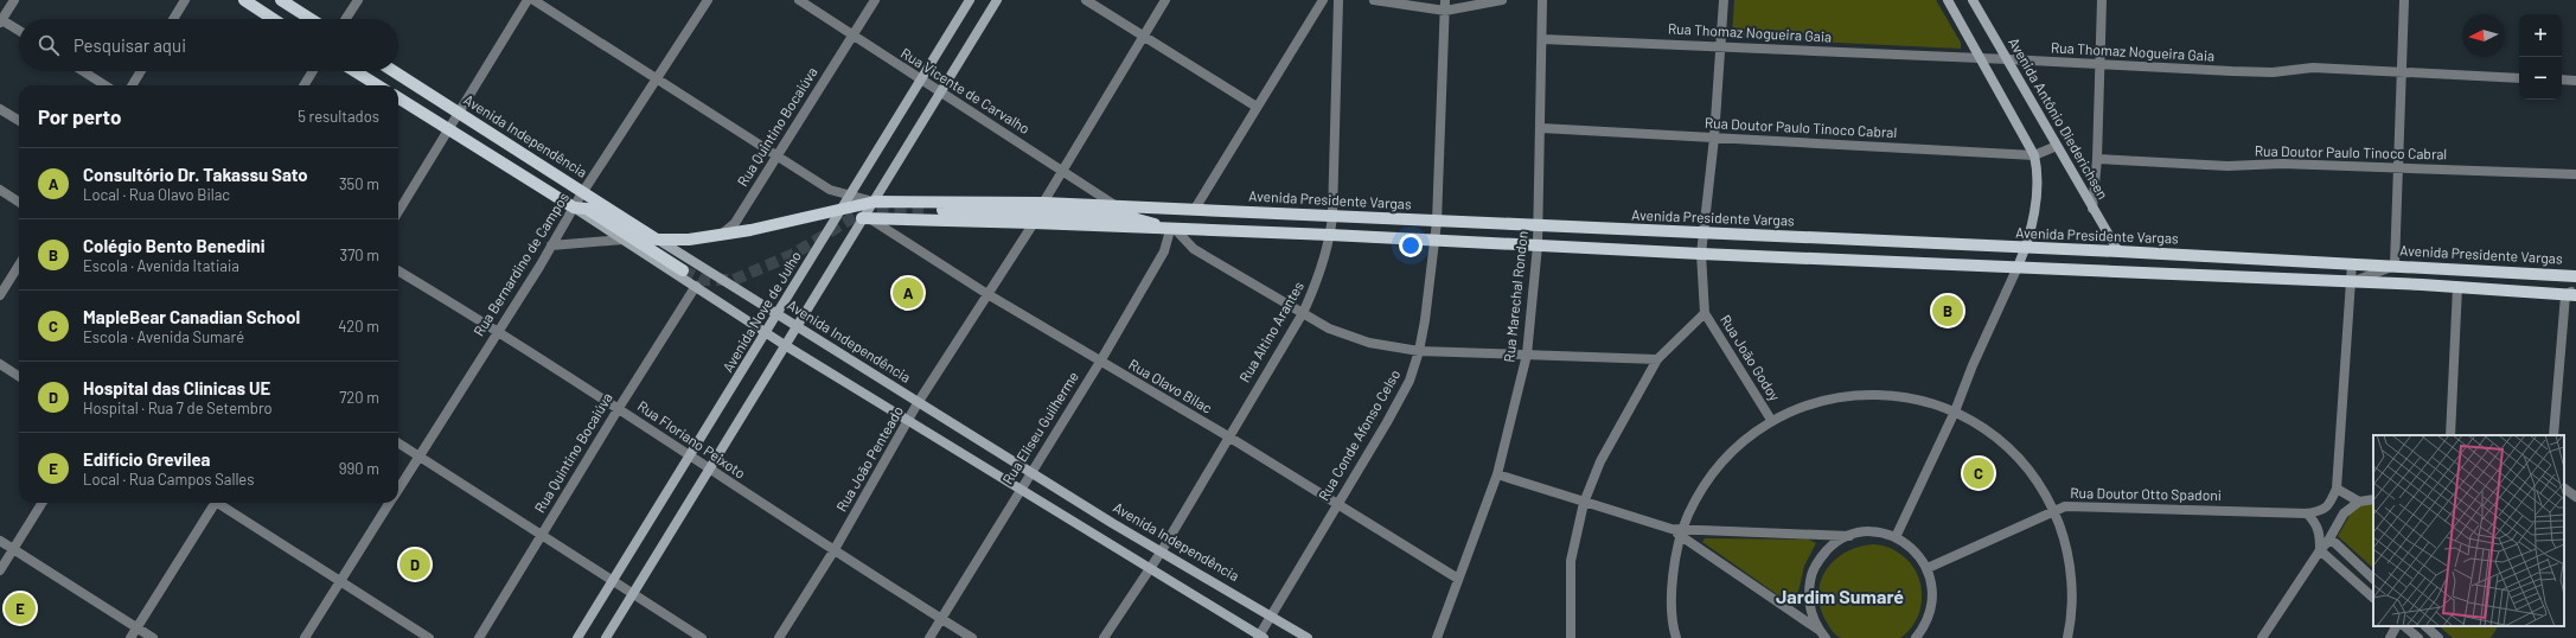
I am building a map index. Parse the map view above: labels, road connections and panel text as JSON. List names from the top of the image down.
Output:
{
  "streets": {
    "main road": [
      "Avenida Antônio Diederichsen",
      "Avenida Independência",
      "Avenida Presidente Vargas",
      "Avenida Nove de Julho"
    ],
    "street": [
      "Rua Thomaz Nogueira Gaia",
      "Rua Vicente de Carvalho",
      "Rua Quintino Bocaiúva",
      "Rua Doutor Paulo Tinoco Cabral",
      "Rua Bernardino de Campos",
      "Rua Marechal Rondon",
      "Rua Altino Arantes",
      "Rua João Godoy",
      "Rua Olavo Bilac",
      "Rua Eliseu Guilherme",
      "Rua Conde Afonso Celso",
      "Rua Floriano Peixoto",
      "Rua João Penteado",
      "Rua Doutor Otto Spadoni"
    ]
  },
  "crossings": [
    ["Rua Thomaz Nogueira Gaia", "Avenida Antônio Diederichsen"],
    ["Rua Thomaz Nogueira Gaia", "Rua Marechal Rondon"],
    ["Rua Thomaz Nogueira Gaia", "Rua João Godoy"],
    ["Rua Vicente de Carvalho", "Rua Quintino Bocaiúva"],
    ["Rua Vicente de Carvalho", "Avenida Presidente Vargas"],
    ["Rua Vicente de Carvalho", "Avenida Nove de Julho"],
    ["Avenida Antônio Diederichsen", "Rua Doutor Paulo Tinoco Cabral"],
    ["Avenida Antônio Diederichsen", "Avenida Presidente Vargas"],
    ["Rua Quintino Bocaiúva", "Rua Floriano Peixoto"],
    ["Rua Doutor Paulo Tinoco Cabral", "Rua Marechal Rondon"],
    ["Rua Doutor Paulo Tinoco Cabral", "Rua João Godoy"],
    ["Avenida Independência", "Rua Bernardino de Campos"],
    ["Avenida Independência", "Avenida Nove de Julho"],
    ["Avenida Independência", "Rua Altino Arantes"],
    ["Avenida Independência", "Rua Eliseu Guilherme"],
    ["Avenida Independência", "Rua Conde Afonso Celso"],
    ["Avenida Independência", "Rua João Penteado"],
    ["Avenida Presidente Vargas", "Rua Marechal Rondon"],
    ["Avenida Presidente Vargas", "Avenida Nove de Julho"],
    ["Avenida Presidente Vargas", "Rua Altino Arantes"],
    ["Avenida Presidente Vargas", "Rua João Godoy"],
    ["Avenida Presidente Vargas", "Rua Conde Afonso Celso"],
    ["Rua Bernardino de Campos", "Rua Floriano Peixoto"],
    ["Rua Marechal Rondon", "Rua Olavo Bilac"],
    ["Avenida Nove de Julho", "Rua Floriano Peixoto"],
    ["Rua Altino Arantes", "Rua Olavo Bilac"],
    ["Rua Olavo Bilac", "Rua Eliseu Guilherme"],
    ["Rua Olavo Bilac", "Rua Conde Afonso Celso"],
    ["Rua Olavo Bilac", "Rua João Penteado"],
    ["Rua Eliseu Guilherme", "Rua Floriano Peixoto"],
    ["Rua Floriano Peixoto", "Rua João Penteado"]
  ],
  "districts": ["Jardim Sumaré"],
  "north": "left",
  "page": {
    "map_buttons": ["+", "−"],
    "search": "Pesquisar aqui",
    "heading": ["Por perto", "5 resultados"],
    "list": [
      {
        "mark": "A",
        "name": "Consultório Dr. Takassu Sato",
        "note": "Local · Rua Olavo Bilac",
        "value": "350 m"
      },
      {
        "mark": "B",
        "name": "Colégio Bento Benedini",
        "note": "Escola · Avenida Itatiaia",
        "value": "370 m"
      },
      {
        "mark": "C",
        "name": "MapleBear Canadian School",
        "note": "Escola · Avenida Sumaré",
        "value": "420 m"
      },
      {
        "mark": "D",
        "name": "Hospital das Clinicas UE",
        "note": "Hospital · Rua 7 de Setembro",
        "value": "720 m"
      },
      {
        "mark": "E",
        "name": "Edifício Grevilea",
        "note": "Local · Rua Campos Salles",
        "value": "990 m"
      }
    ],
    "pins": [
      "A",
      "B",
      "C",
      "D",
      "E"
    ]
  }
}
